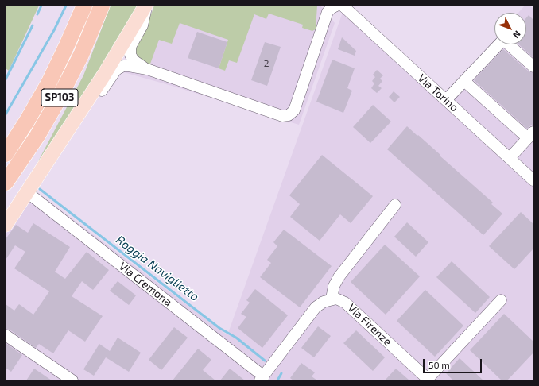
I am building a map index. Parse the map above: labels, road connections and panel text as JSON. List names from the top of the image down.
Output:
{
  "streets": {
    "highway": ["SP103"],
    "street": ["Via Torino", "Via Cremona", "Via Firenze"]
  },
  "water": ["Roggia Naviglietto"],
  "house_numbers": ["2"],
  "scale_bar": "50 m",
  "north": "bottom right"
}
